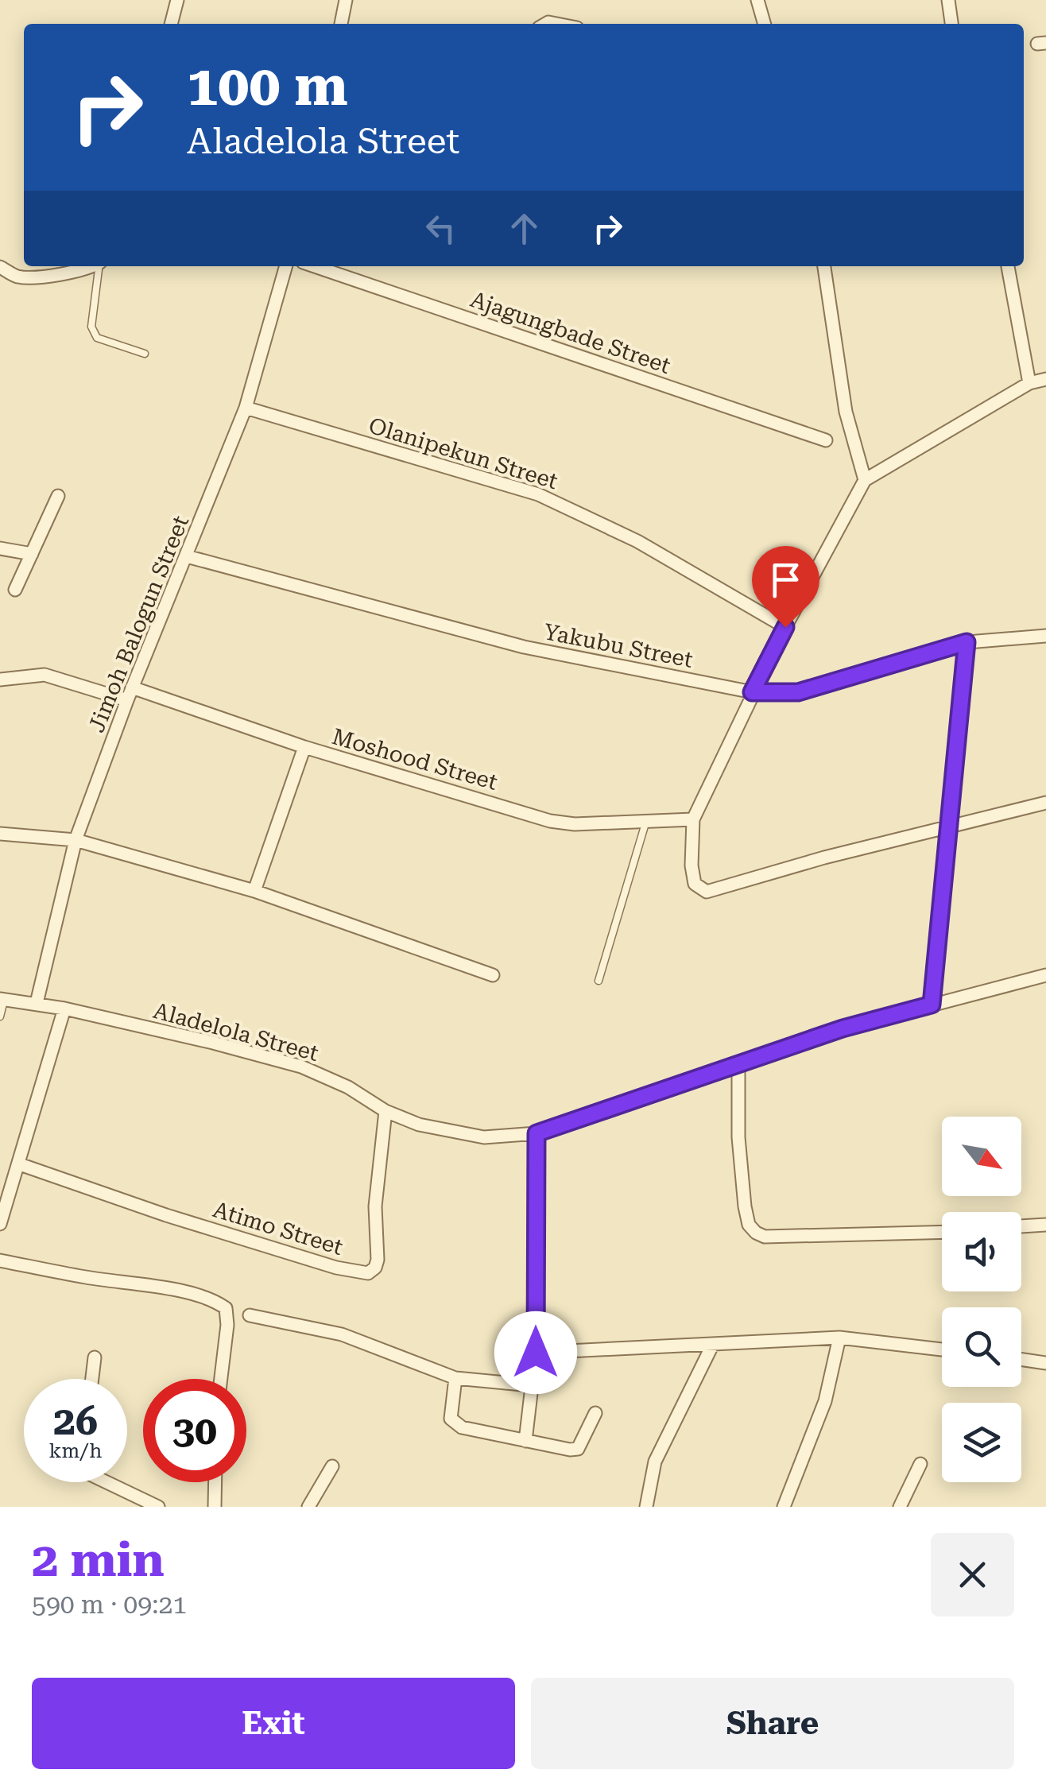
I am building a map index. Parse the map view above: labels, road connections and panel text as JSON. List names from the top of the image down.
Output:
{
  "streets": {
    "street": [
      "Ajagungbade Street",
      "Olanipekun Street",
      "Jimoh Balogun Street",
      "Yakubu Street",
      "Moshood Street",
      "Aladelola Street",
      "Atimo Street"
    ]
  },
  "crossings": [
    ["Olanipekun Street", "Jimoh Balogun Street"],
    ["Jimoh Balogun Street", "Yakubu Street"],
    ["Jimoh Balogun Street", "Moshood Street"],
    ["Jimoh Balogun Street", "Aladelola Street"],
    ["Aladelola Street", "Atimo Street"]
  ],
  "north": "bottom right",
  "page": {
    "turn": ["100 m", "Aladelola Street"],
    "speed": "26 km/h",
    "limit": "30",
    "heading": ["2 min", "590 m · 09:21"],
    "buttons": ["Exit", "Share"]
  }
}
